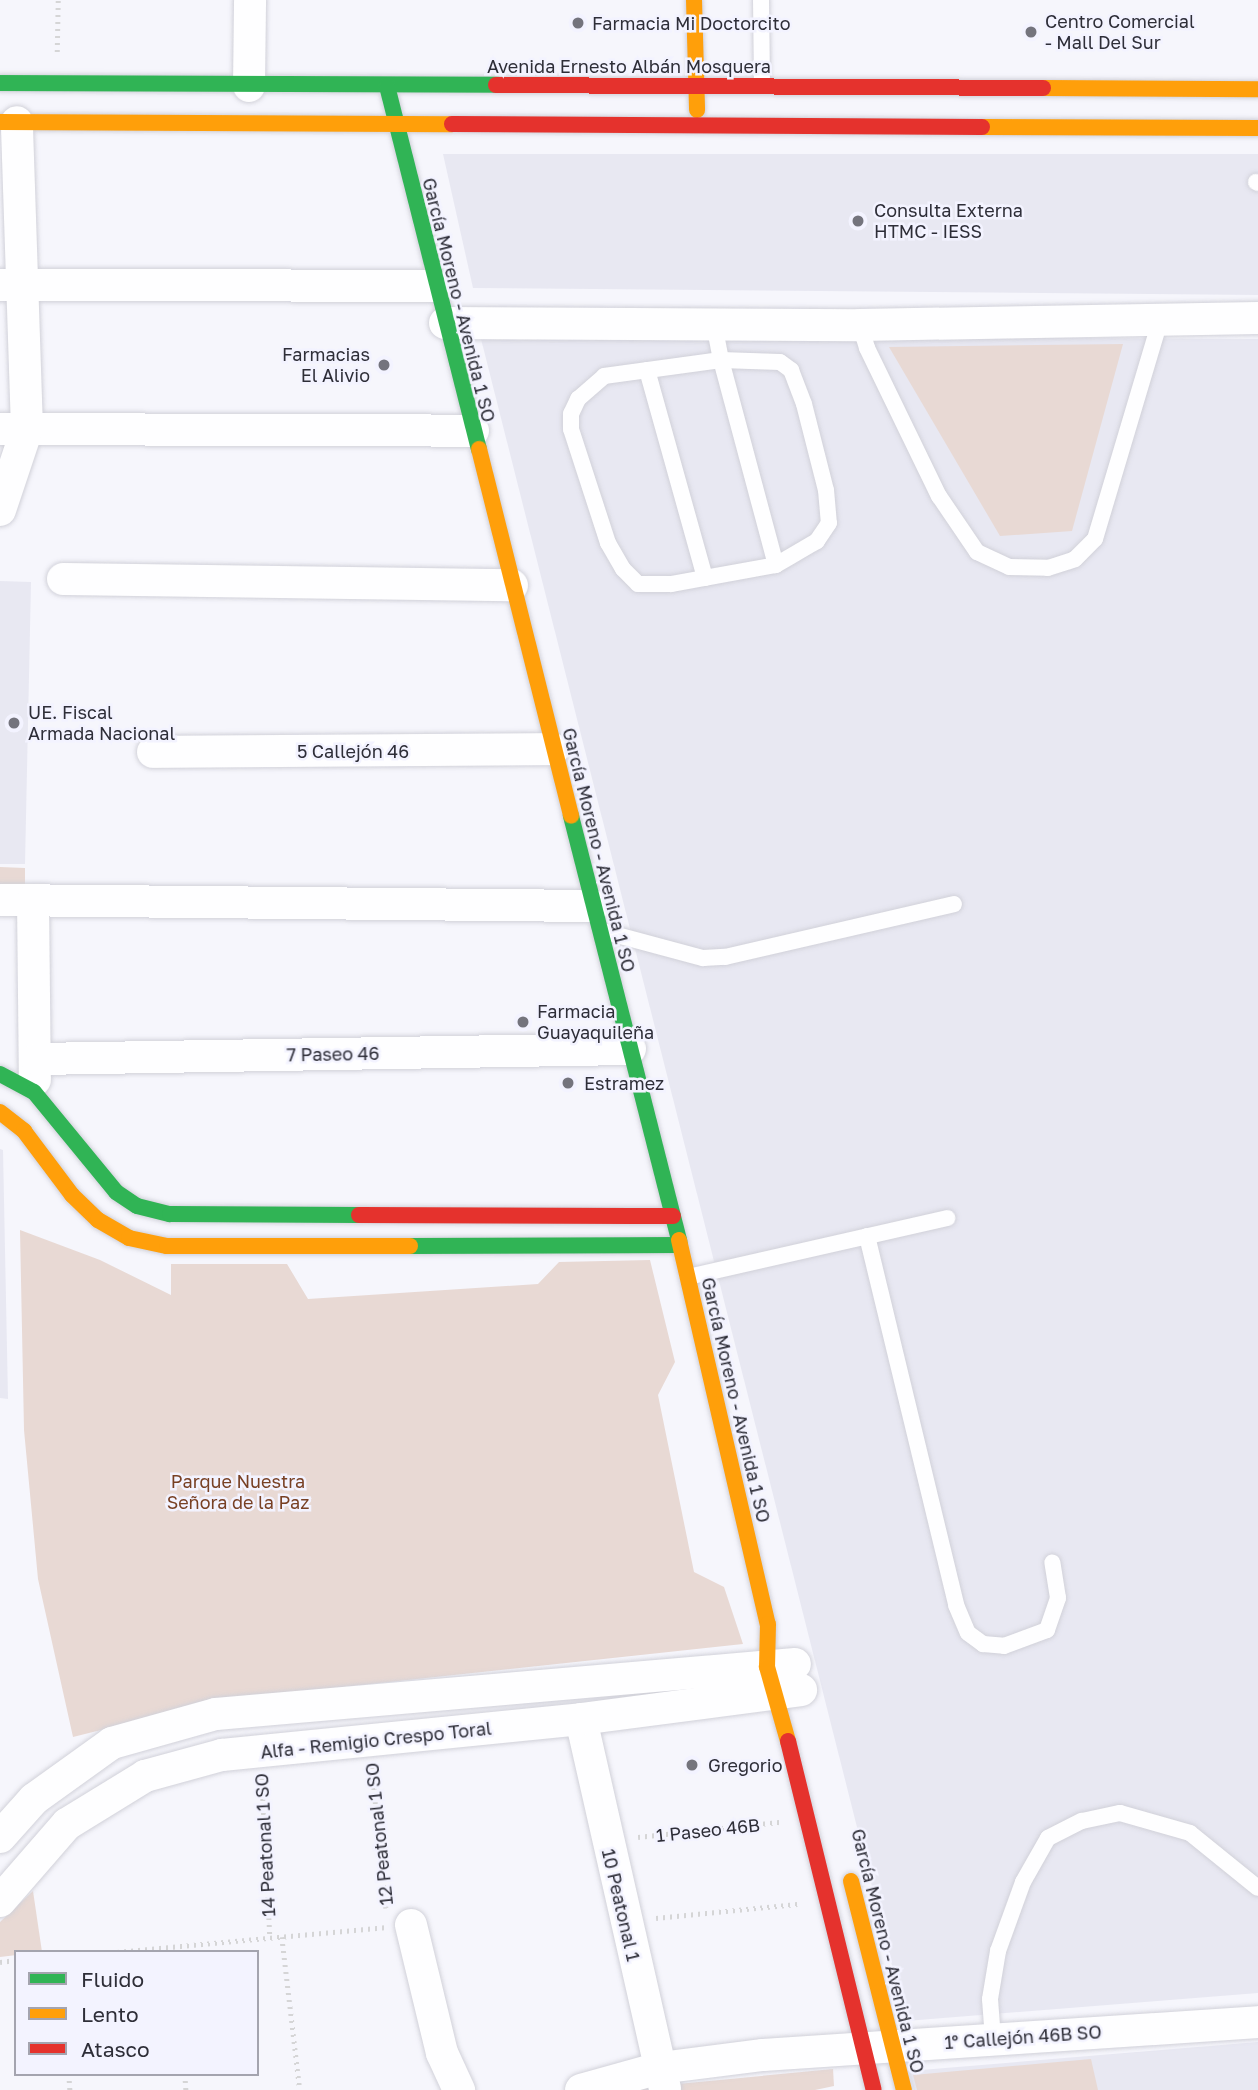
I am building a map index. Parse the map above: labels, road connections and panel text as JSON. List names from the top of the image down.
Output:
{
  "streets": {
    "street": [
      "Avenida Ernesto Albán Mosquera",
      "García Moreno - Avenida 1 SO",
      "5 Callejón 46",
      "7 Paseo 46",
      "Alfa - Remigio Crespo Toral",
      "12 Peatonal 1 SO",
      "10 Peatonal 1",
      "1° Callejón 46B SO"
    ],
    "path": ["1 Paseo 46B", "14 Peatonal 1 SO"]
  },
  "crossings": [
    ["Avenida Ernesto Albán Mosquera", "García Moreno - Avenida 1 SO"],
    ["García Moreno - Avenida 1 SO", "5 Callejón 46"],
    ["García Moreno - Avenida 1 SO", "7 Paseo 46"],
    ["García Moreno - Avenida 1 SO", "Alfa - Remigio Crespo Toral"],
    ["García Moreno - Avenida 1 SO", "1 Paseo 46B"],
    ["García Moreno - Avenida 1 SO", "1° Callejón 46B SO"],
    ["Alfa - Remigio Crespo Toral", "12 Peatonal 1 SO"],
    ["Alfa - Remigio Crespo Toral", "14 Peatonal 1 SO"],
    ["Alfa - Remigio Crespo Toral", "10 Peatonal 1"],
    ["1 Paseo 46B", "10 Peatonal 1"],
    ["10 Peatonal 1", "1° Callejón 46B SO"]
  ],
  "parks": ["Parque Nuestra Señora de la Paz"],
  "places": [
    "Farmacia Mi Doctorcito",
    "Centro Comercial - Mall Del Sur",
    "Consulta Externa HTMC - IESS",
    "Farmacias El Alivio",
    "UE. Fiscal Armada Nacional",
    "Farmacia Guayaquileña",
    "Estramez",
    "Gregorio"
  ],
  "legend": ["Fluido", "Lento", "Atasco"]
}
